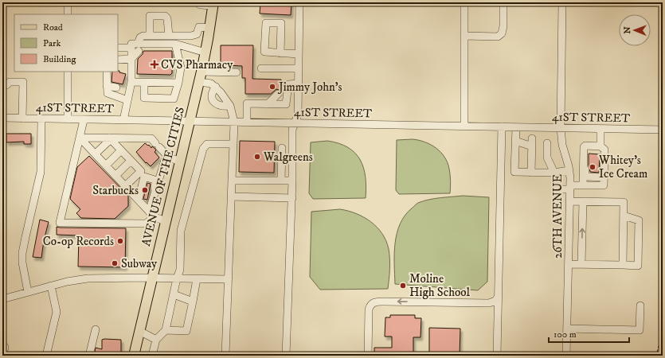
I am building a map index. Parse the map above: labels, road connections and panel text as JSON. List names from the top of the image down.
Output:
{
  "streets": {
    "main road": ["AVENUE OF THE CITIES"],
    "street": ["41ST STREET", "26TH AVENUE"]
  },
  "crossings": [
    ["41ST STREET", "AVENUE OF THE CITIES"],
    ["41ST STREET", "26TH AVENUE"]
  ],
  "places": {
    "health": ["CVS Pharmacy"],
    "other": [
      "Jimmy John's",
      "Walgreens",
      "Whitey's Ice Cream",
      "Starbucks",
      "Co-op Records",
      "Subway",
      "Moline High School"
    ]
  },
  "legend": ["Road", "Park", "Building"],
  "scale_bar": "100 m",
  "north": "left"
}
